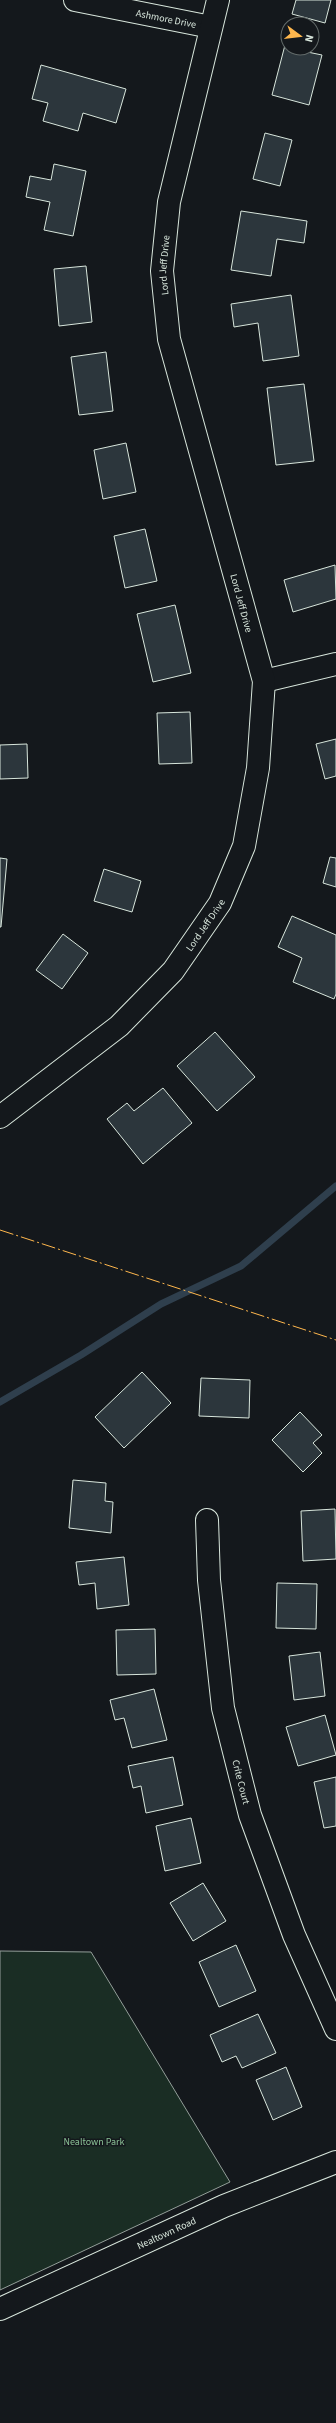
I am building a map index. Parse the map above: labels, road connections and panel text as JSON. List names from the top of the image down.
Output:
{
  "streets": {
    "street": [
      "Ashmore Drive",
      "Lord Jeff Drive",
      "Crite Court",
      "Nealtown Road"
    ]
  },
  "crossings": [
    ["Ashmore Drive", "Lord Jeff Drive"]
  ],
  "parks": ["Nealtown Park"],
  "north": "right"
}
